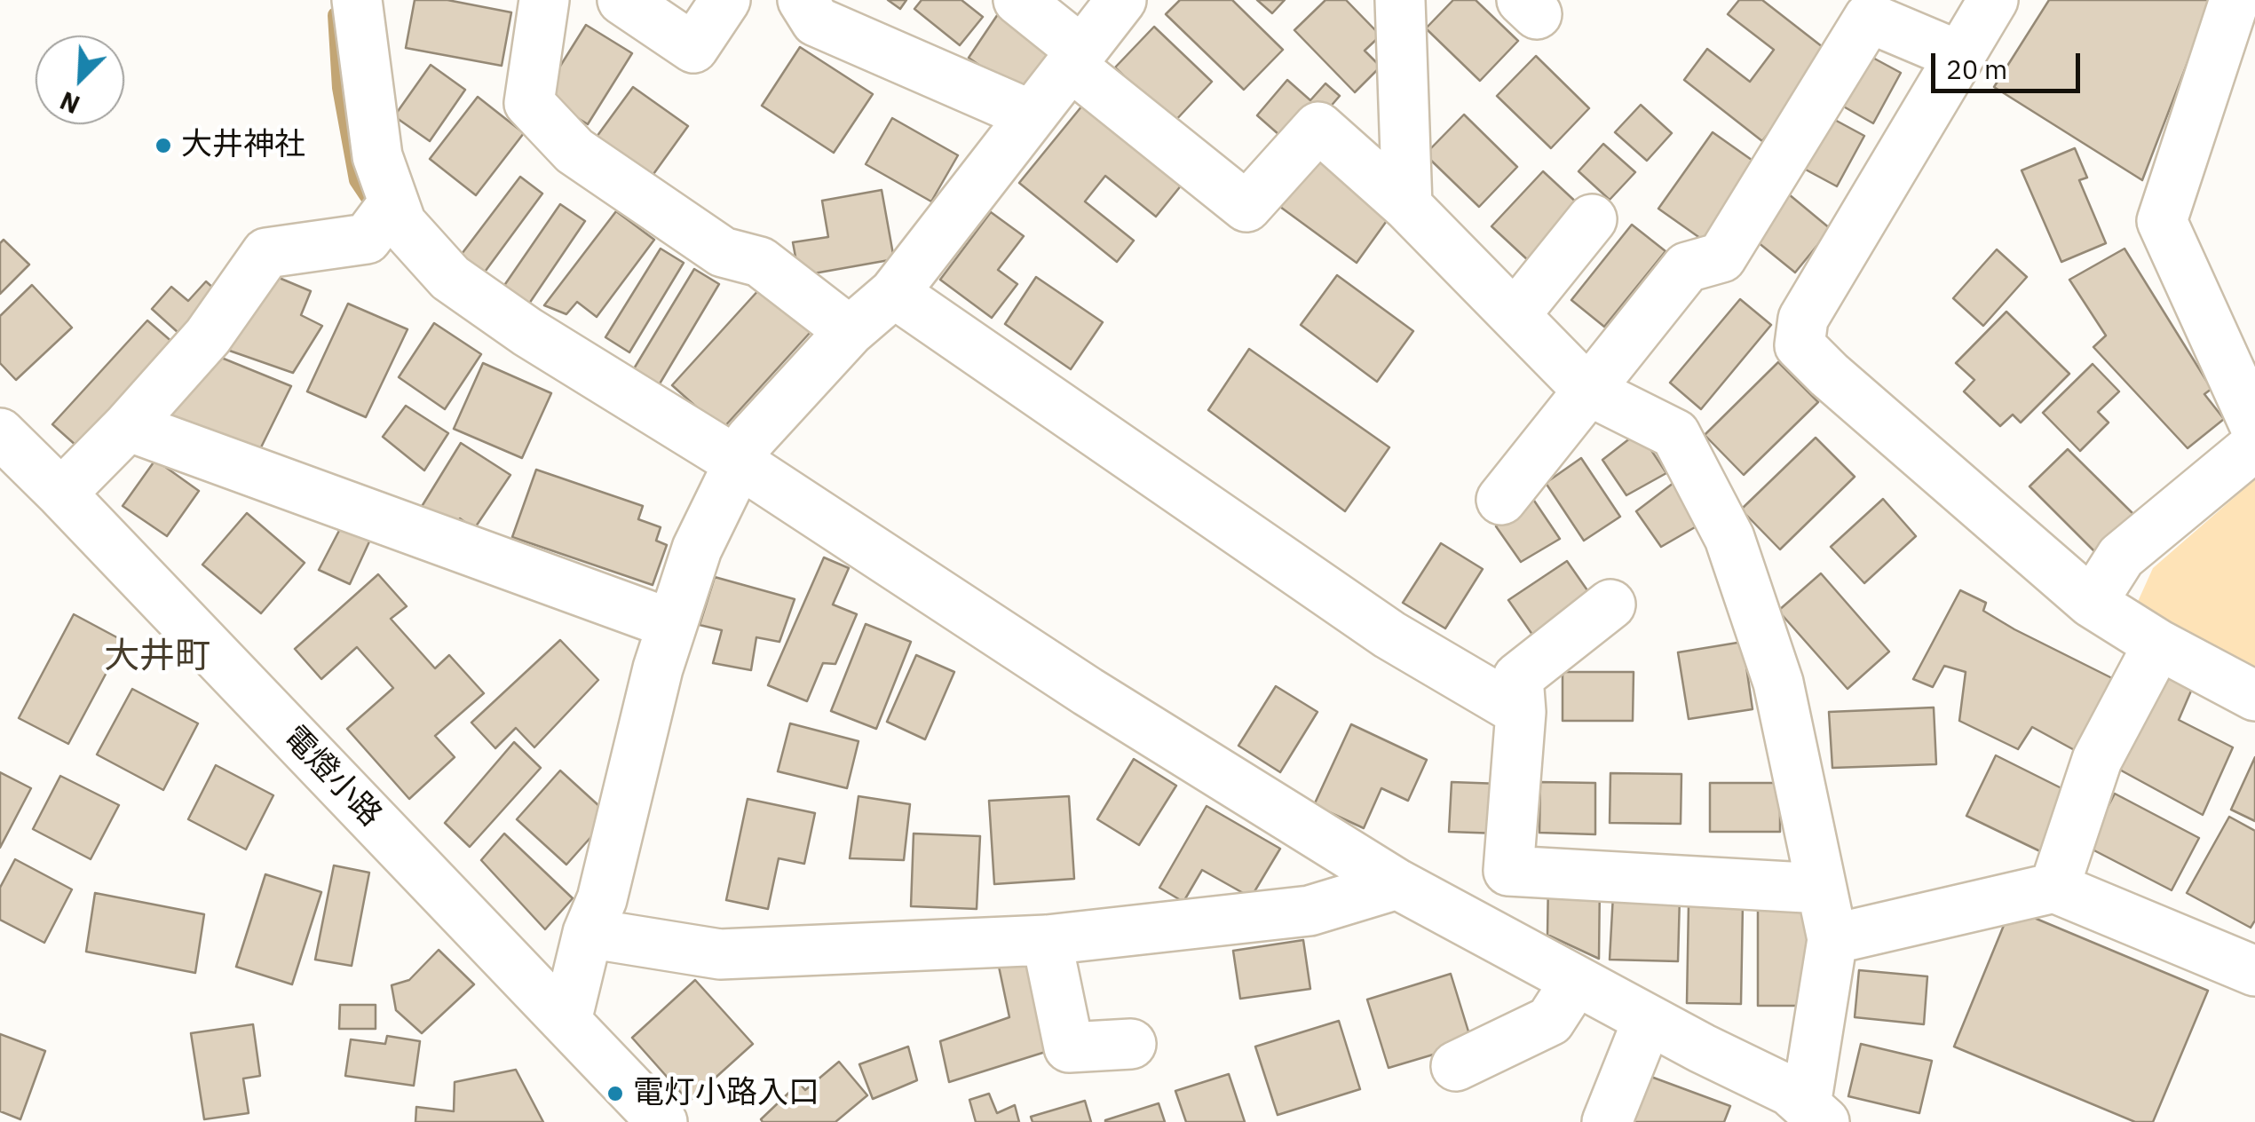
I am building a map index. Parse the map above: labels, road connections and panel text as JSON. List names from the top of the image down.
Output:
{
  "streets": {
    "street": ["電燈小路"]
  },
  "districts": ["大井町"],
  "places": ["大井神社", "電灯小路入口"],
  "scale_bar": "20 m",
  "north": "bottom left"
}
